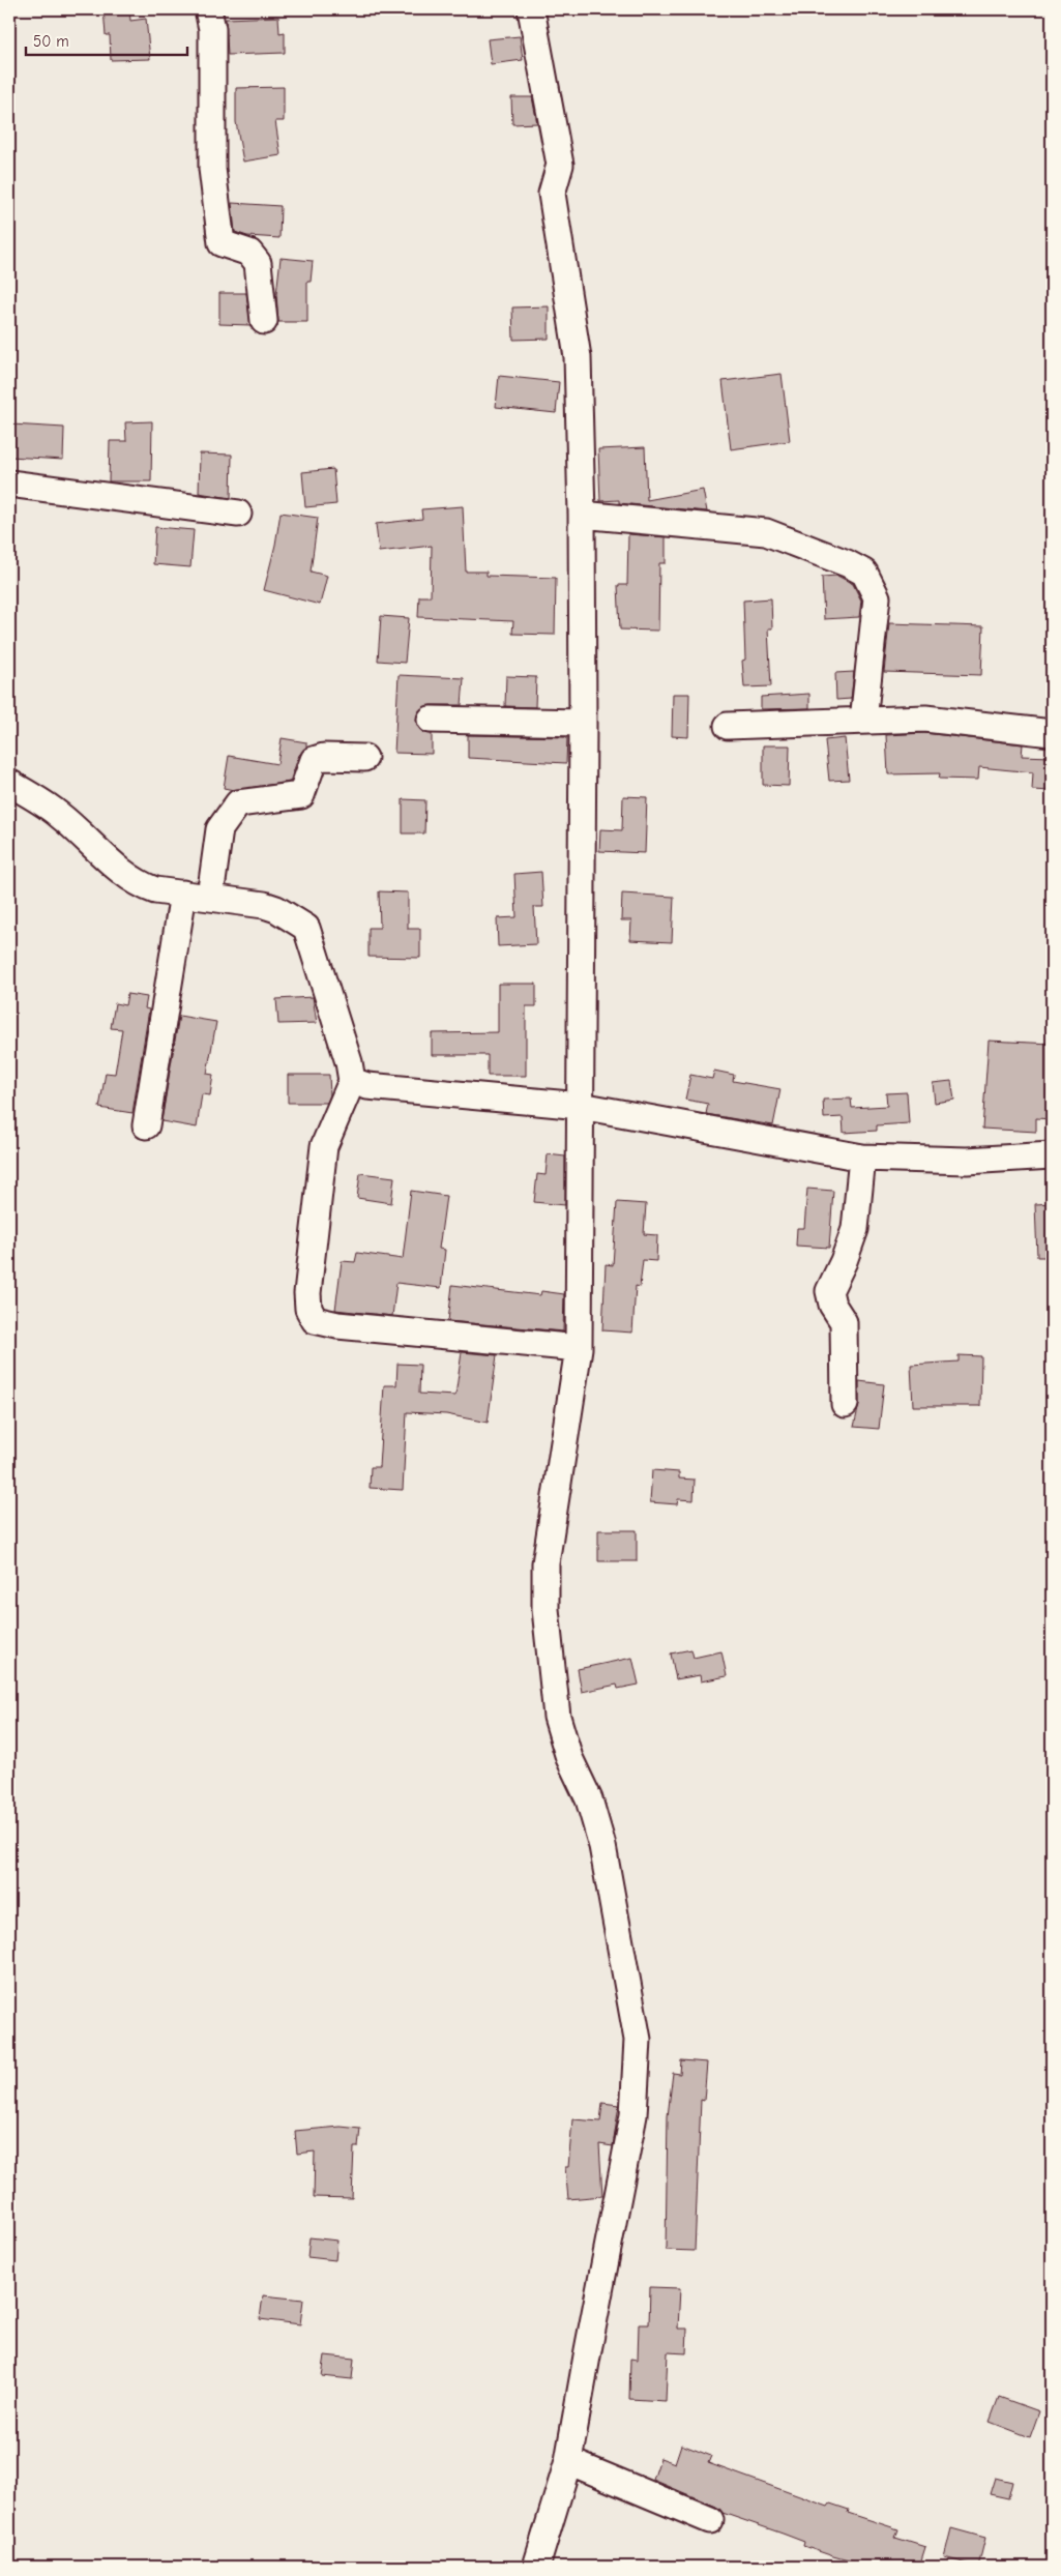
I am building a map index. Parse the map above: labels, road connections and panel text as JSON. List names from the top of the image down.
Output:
{
  "scale_bar": "50 m"
}
